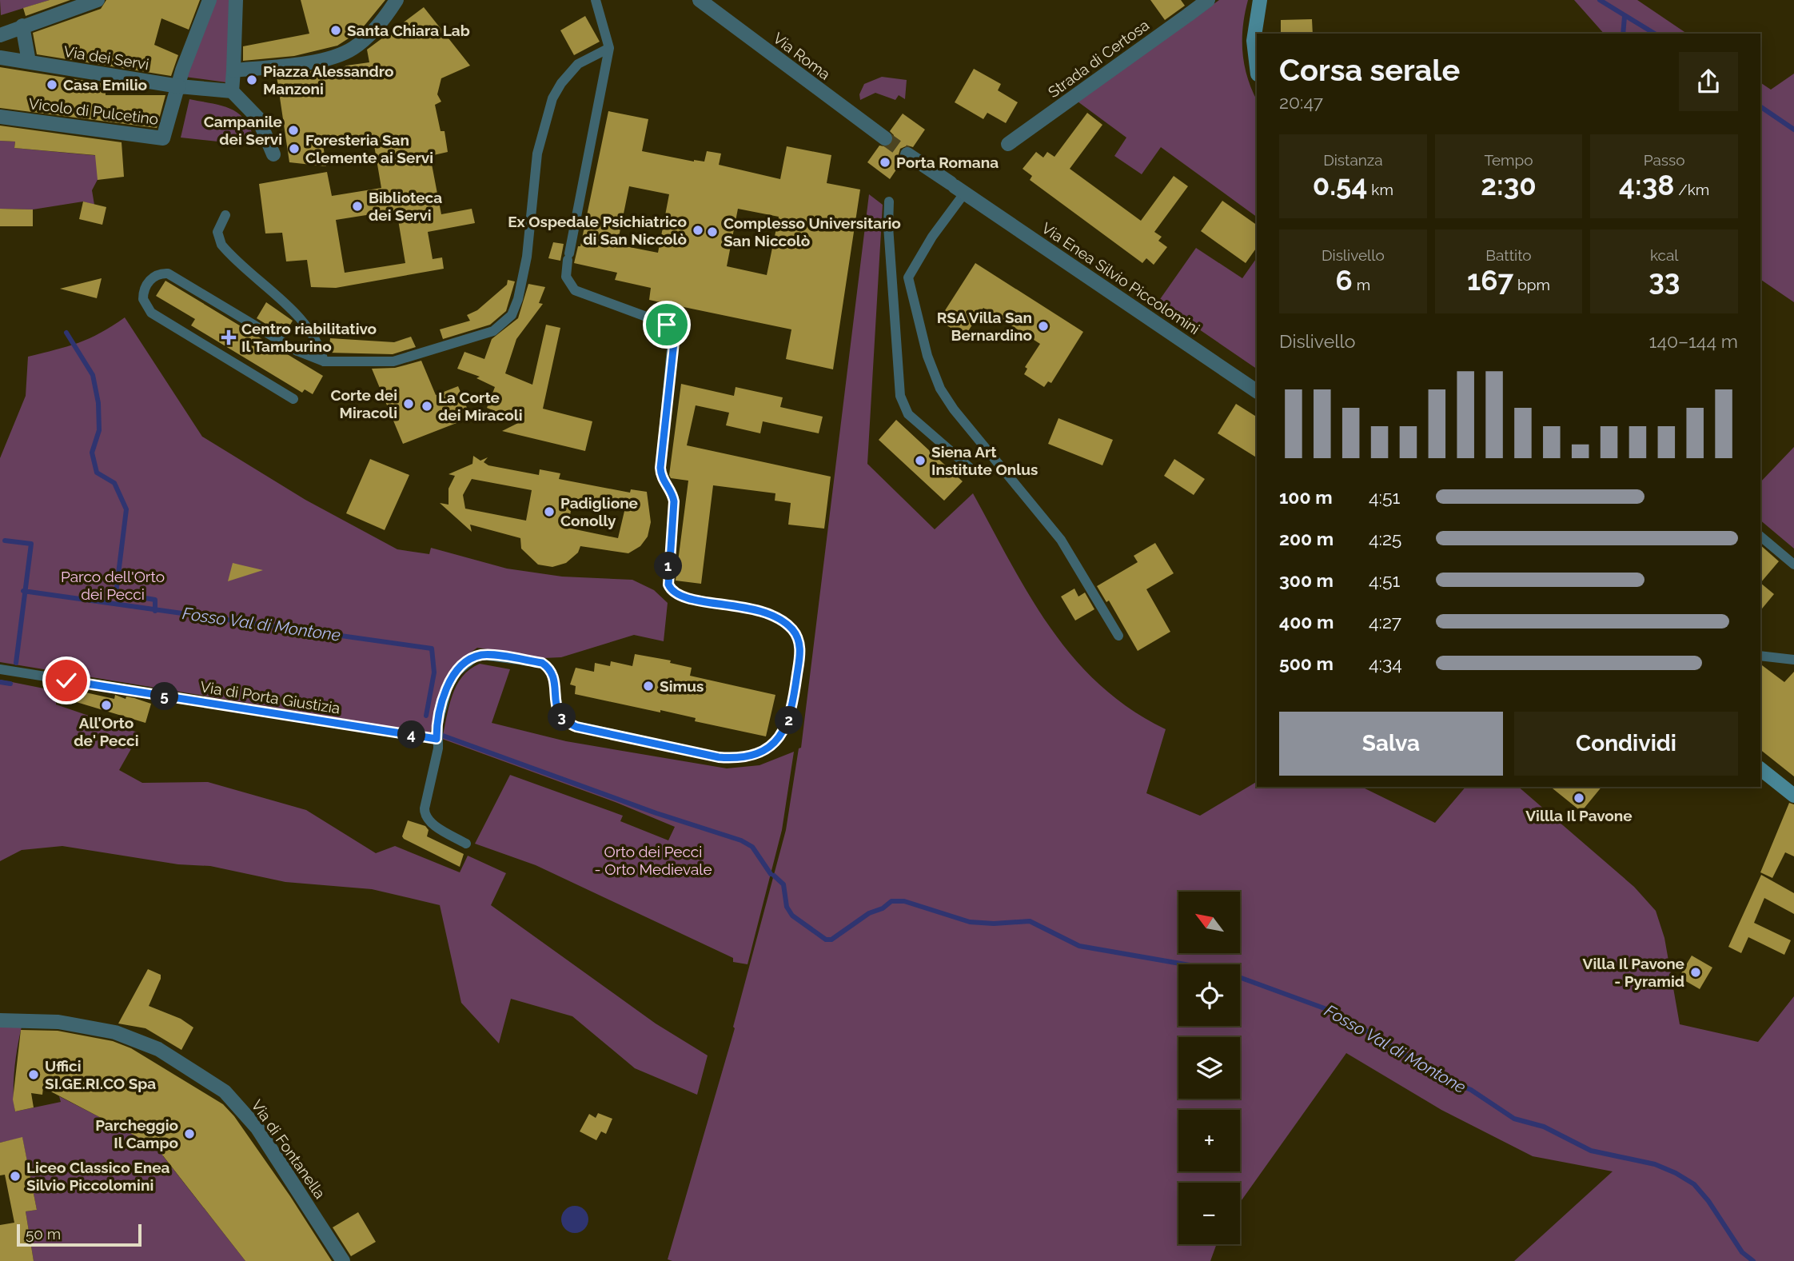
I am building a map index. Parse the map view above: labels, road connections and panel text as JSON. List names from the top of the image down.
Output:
{
  "streets": {
    "street": [
      "Via Roma",
      "Via dei Servi",
      "Strada di Certosa",
      "Vicolo di Pulcetino",
      "Via Enea Silvio Piccolomini",
      "Via di Fontanella"
    ],
    "lane": ["Via di Porta Giustizia"]
  },
  "crossings": [
    ["Via dei Servi", "Vicolo di Pulcetino"]
  ],
  "water": ["Fosso Val di Montone"],
  "parks": ["Parco dell'Orto dei Pecci", "Orto dei Pecci - Orto Medievale"],
  "places": {
    "other": [
      "Santa Chiara Lab",
      "Piazza Alessandro Manzoni",
      "Casa Emilio",
      "Campanile dei Servi",
      "Foresteria San Clemente ai Servi",
      "Porta Romana",
      "Biblioteca dei Servi",
      "Ex Ospedale Psichiatrico di San Niccolò",
      "Complesso Universitario San Niccolò",
      "RSA Villa San Bernardino",
      "Corte dei Miracoli",
      "La Corte dei Miracoli",
      "Siena Art Institute Onlus",
      "Padiglione Conolly",
      "Simus",
      "All’Orto de' Pecci",
      "Villla Il Pavone",
      "Villa Il Pavone - Pyramid",
      "Uffici SI.GE.RI.CO Spa",
      "Parcheggio Il Campo",
      "Liceo Classico Enea Silvio Piccolomini"
    ],
    "health": ["Centro riabilitativo Il Tamburino"]
  },
  "scale_bar": "50 m",
  "north": "top left",
  "page": {
    "heading": ["Corsa serale", "20:47"],
    "stats": [
      ["Distanza", "0.54 km"],
      ["Tempo", "2:30"],
      ["Passo", "4:38 /km"],
      ["Dislivello", "6 m"],
      ["Battito", "167 bpm"],
      ["kcal", "33"]
    ],
    "chart": ["Dislivello", "140–144 m"],
    "list": [
      {
        "name": "100 m",
        "note": "4:51"
      },
      {
        "name": "200 m",
        "note": "4:25"
      },
      {
        "name": "300 m",
        "note": "4:51"
      },
      {
        "name": "400 m",
        "note": "4:27"
      },
      {
        "name": "500 m",
        "note": "4:34"
      }
    ],
    "pins": [
      "1",
      "5",
      "3",
      "2",
      "4"
    ],
    "buttons": ["Salva", "Condividi"],
    "map_buttons": ["+", "−"],
    "scale": "50 m"
  }
}
